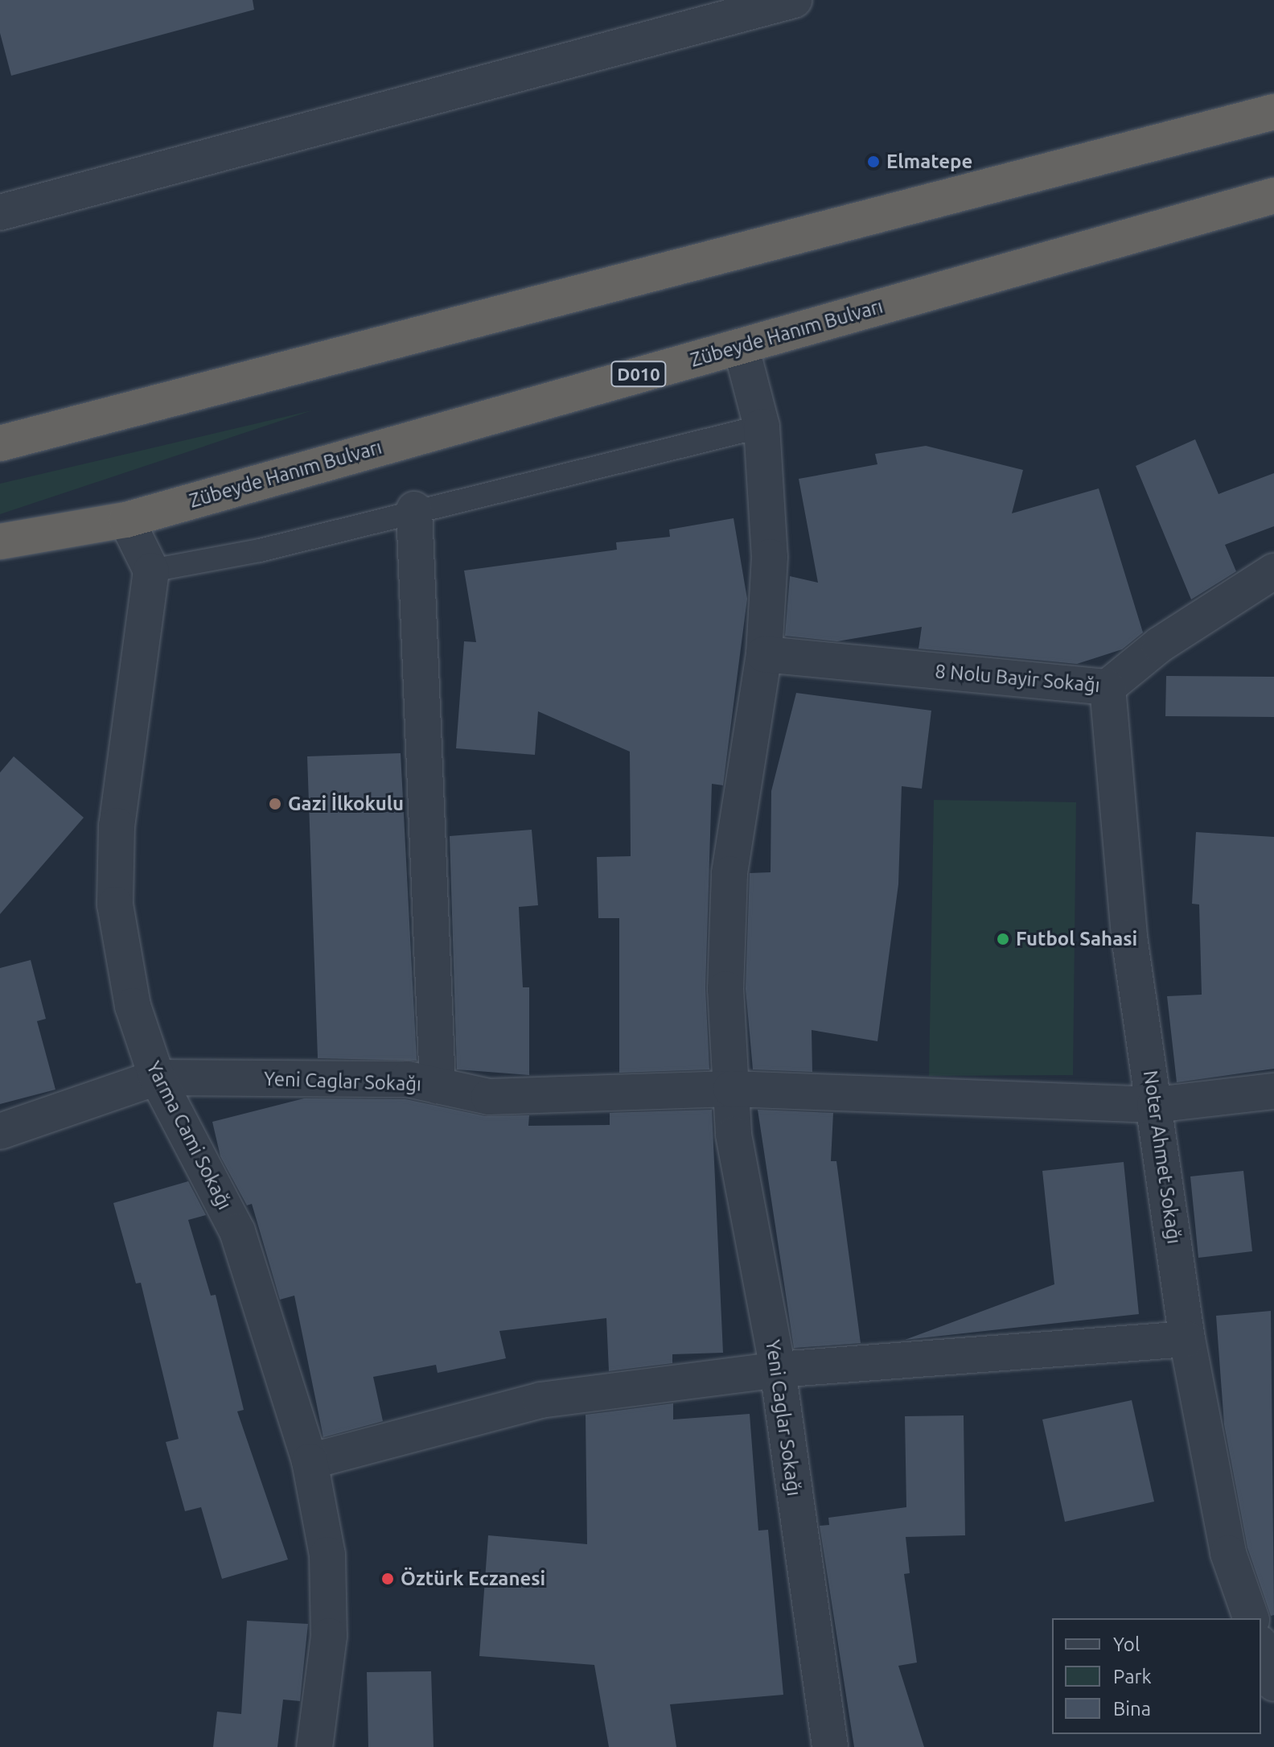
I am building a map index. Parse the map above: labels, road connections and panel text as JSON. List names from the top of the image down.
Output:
{
  "streets": {
    "highway": ["Zübeyde Hanım Bulvarı", "D010"],
    "street": [
      "8 Nolu Bayir Sokağı",
      "Yeni Caglar Sokağı",
      "Yarma Cami Sokağı",
      "Noter Ahmet Sokağı"
    ]
  },
  "crossings": [
    ["8 Nolu Bayir Sokağı", "Noter Ahmet Sokağı"],
    ["Yeni Caglar Sokağı", "Yarma Cami Sokağı"],
    ["Yeni Caglar Sokağı", "Noter Ahmet Sokağı"]
  ],
  "places": [
    "Elmatepe",
    "Gazi İlkokulu",
    "Futbol Sahasi",
    "Öztürk Eczanesi"
  ],
  "legend": ["Yol", "Park", "Bina"]
}
